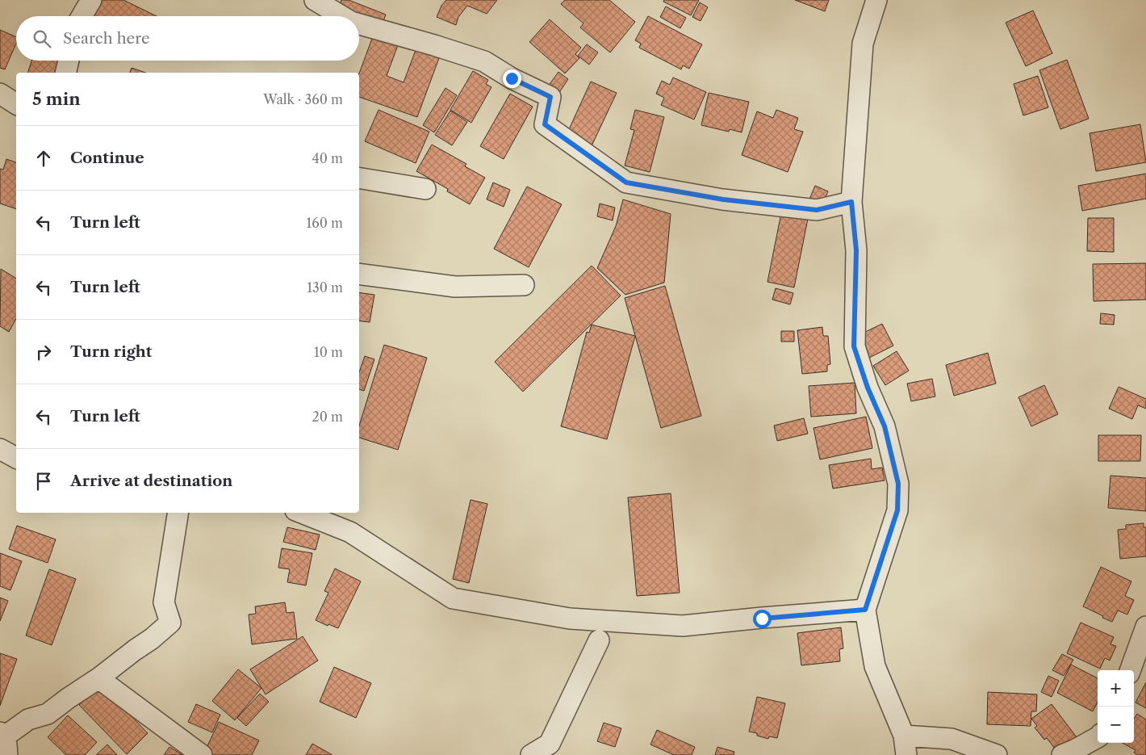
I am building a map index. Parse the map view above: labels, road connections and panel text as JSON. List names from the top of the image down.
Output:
{
  "page": {
    "search": "Search here",
    "heading": ["5 min", "Walk · 360 m"],
    "list": [
      ["Continue", "40 m"],
      ["Turn left", "160 m"],
      ["Turn left", "130 m"],
      ["Turn right", "10 m"],
      ["Turn left", "20 m"],
      "Arrive at destination"
    ],
    "map_buttons": ["+", "−"]
  }
}
